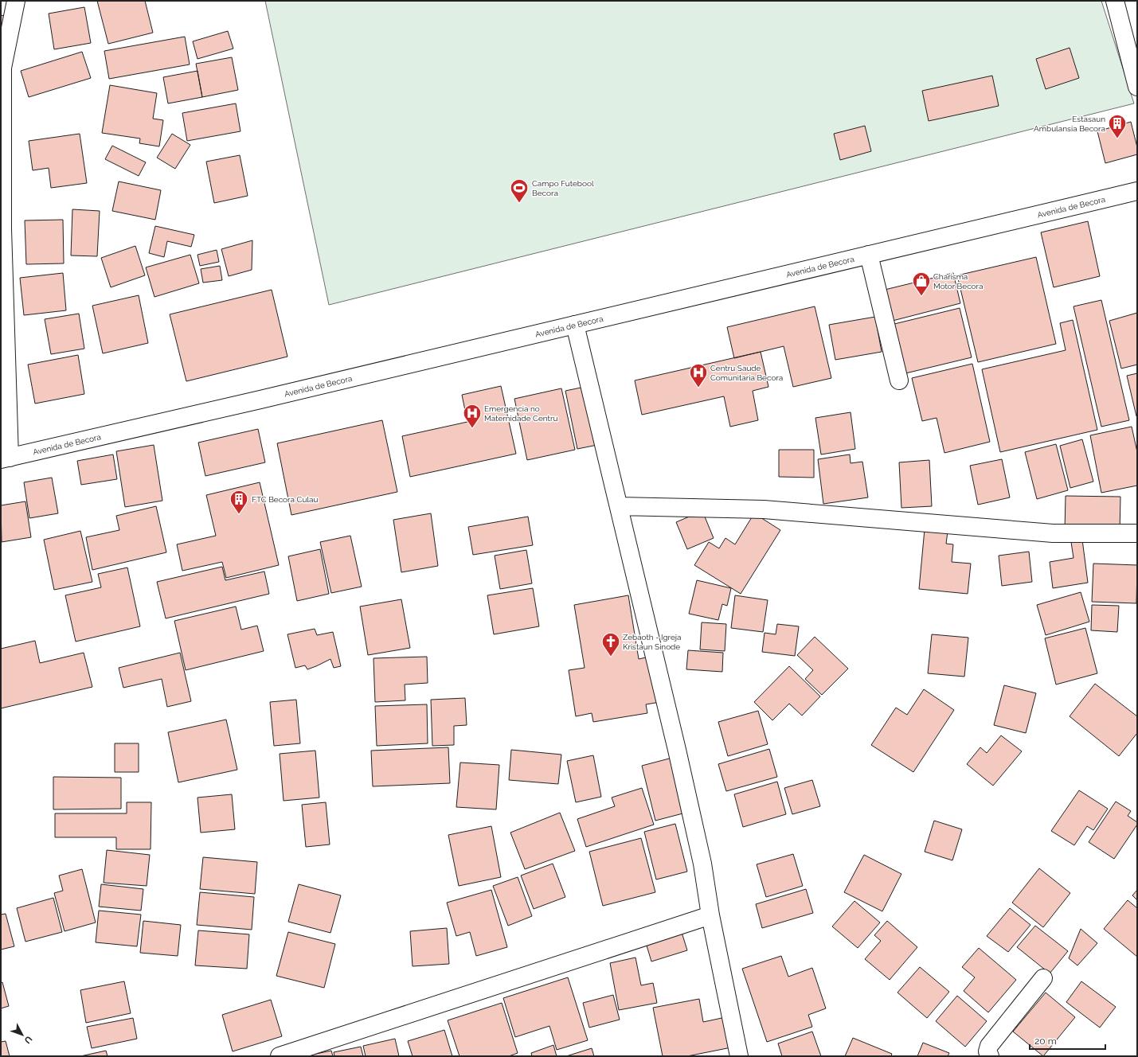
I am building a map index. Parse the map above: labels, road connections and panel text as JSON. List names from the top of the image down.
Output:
{
  "streets": {
    "street": ["Avenida de Becora"]
  },
  "places": {
    "building": ["Estasaun Ambulansia Becora", "FTC Becora Culau"],
    "sports": ["Campo Futebool Becora"],
    "shop": ["Charisma Motor Becora"],
    "hospital": ["Centru Saude Comunitaria Becora", "Emergencia no Maternidade Centru"],
    "church": ["Zebaoth - Igreja Kristaun Sinode"]
  },
  "scale_bar": "20 m",
  "north": "bottom right"
}
